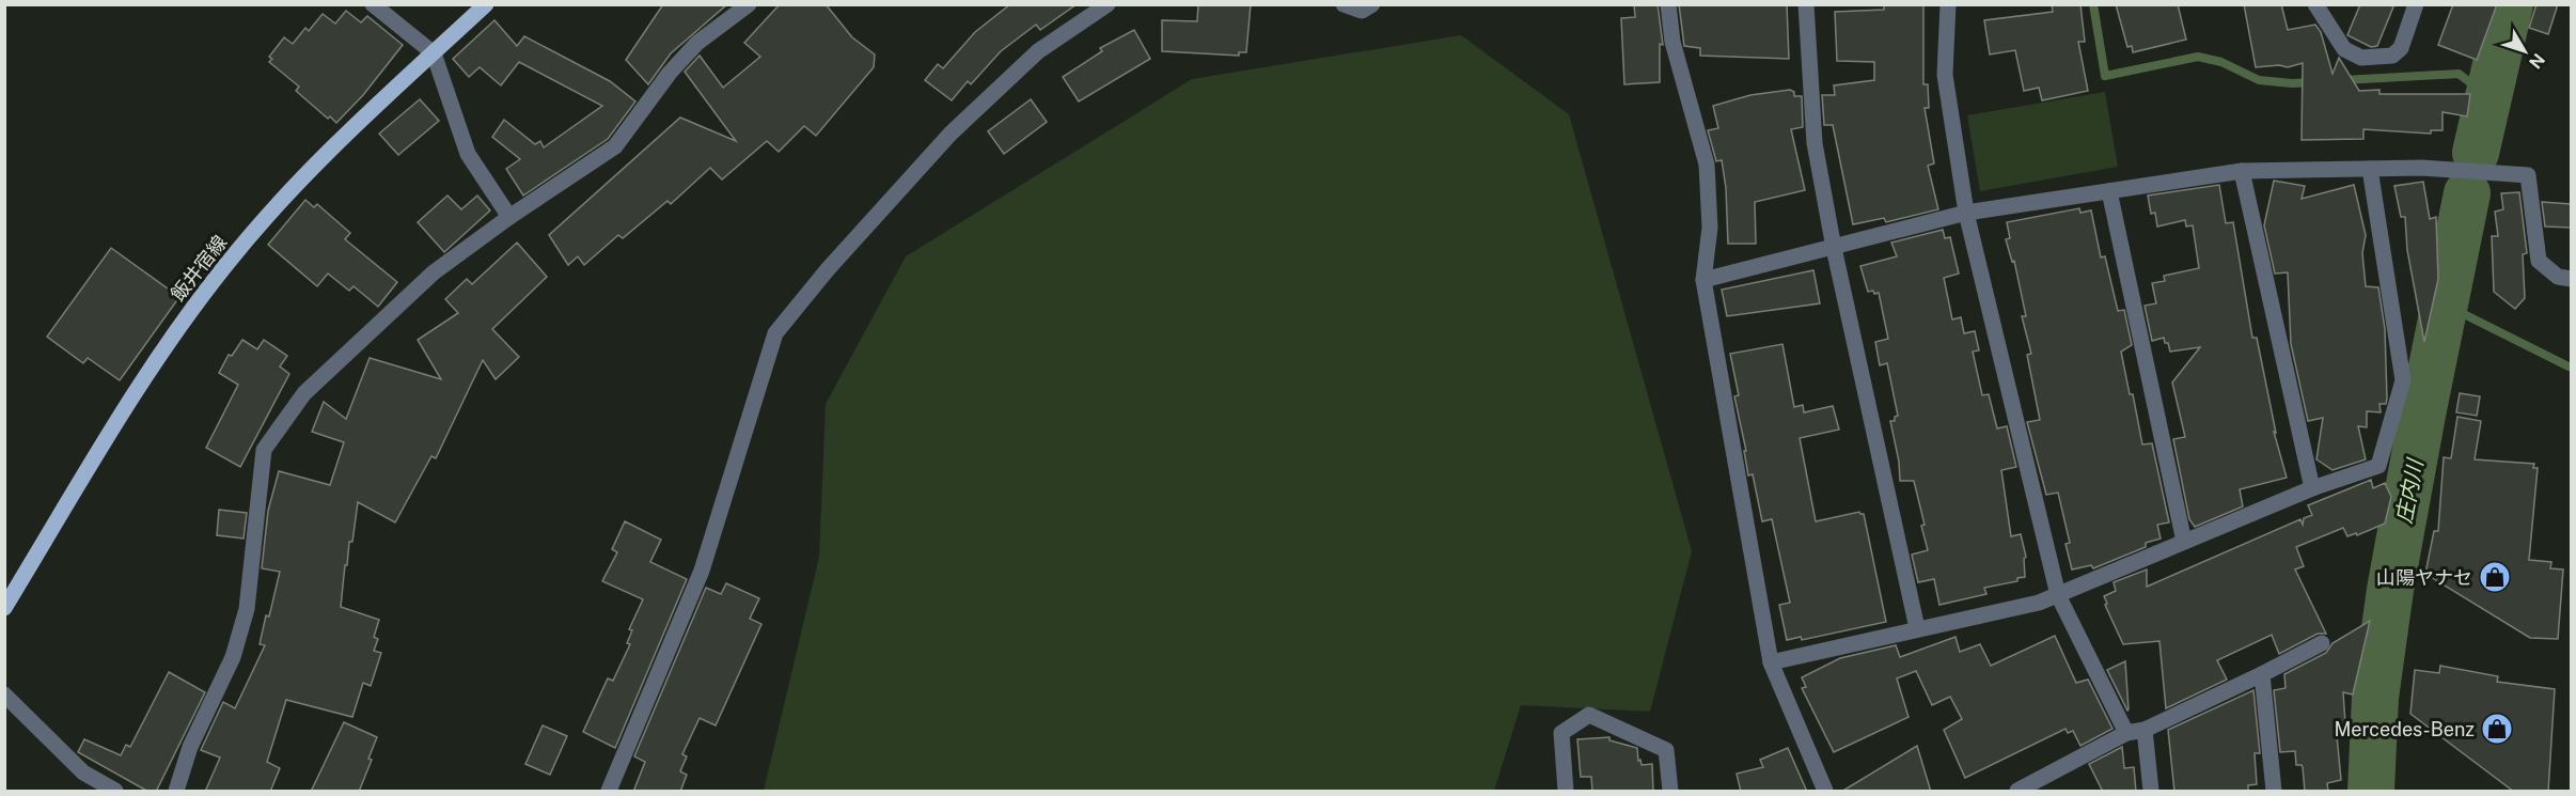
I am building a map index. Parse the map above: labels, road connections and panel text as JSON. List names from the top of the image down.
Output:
{
  "streets": {
    "main road": ["飯井宿線"]
  },
  "water": ["庄内川"],
  "places": {
    "shop": ["山陽ヤナセ", "Mercedes-Benz"]
  },
  "north": "bottom right"
}
